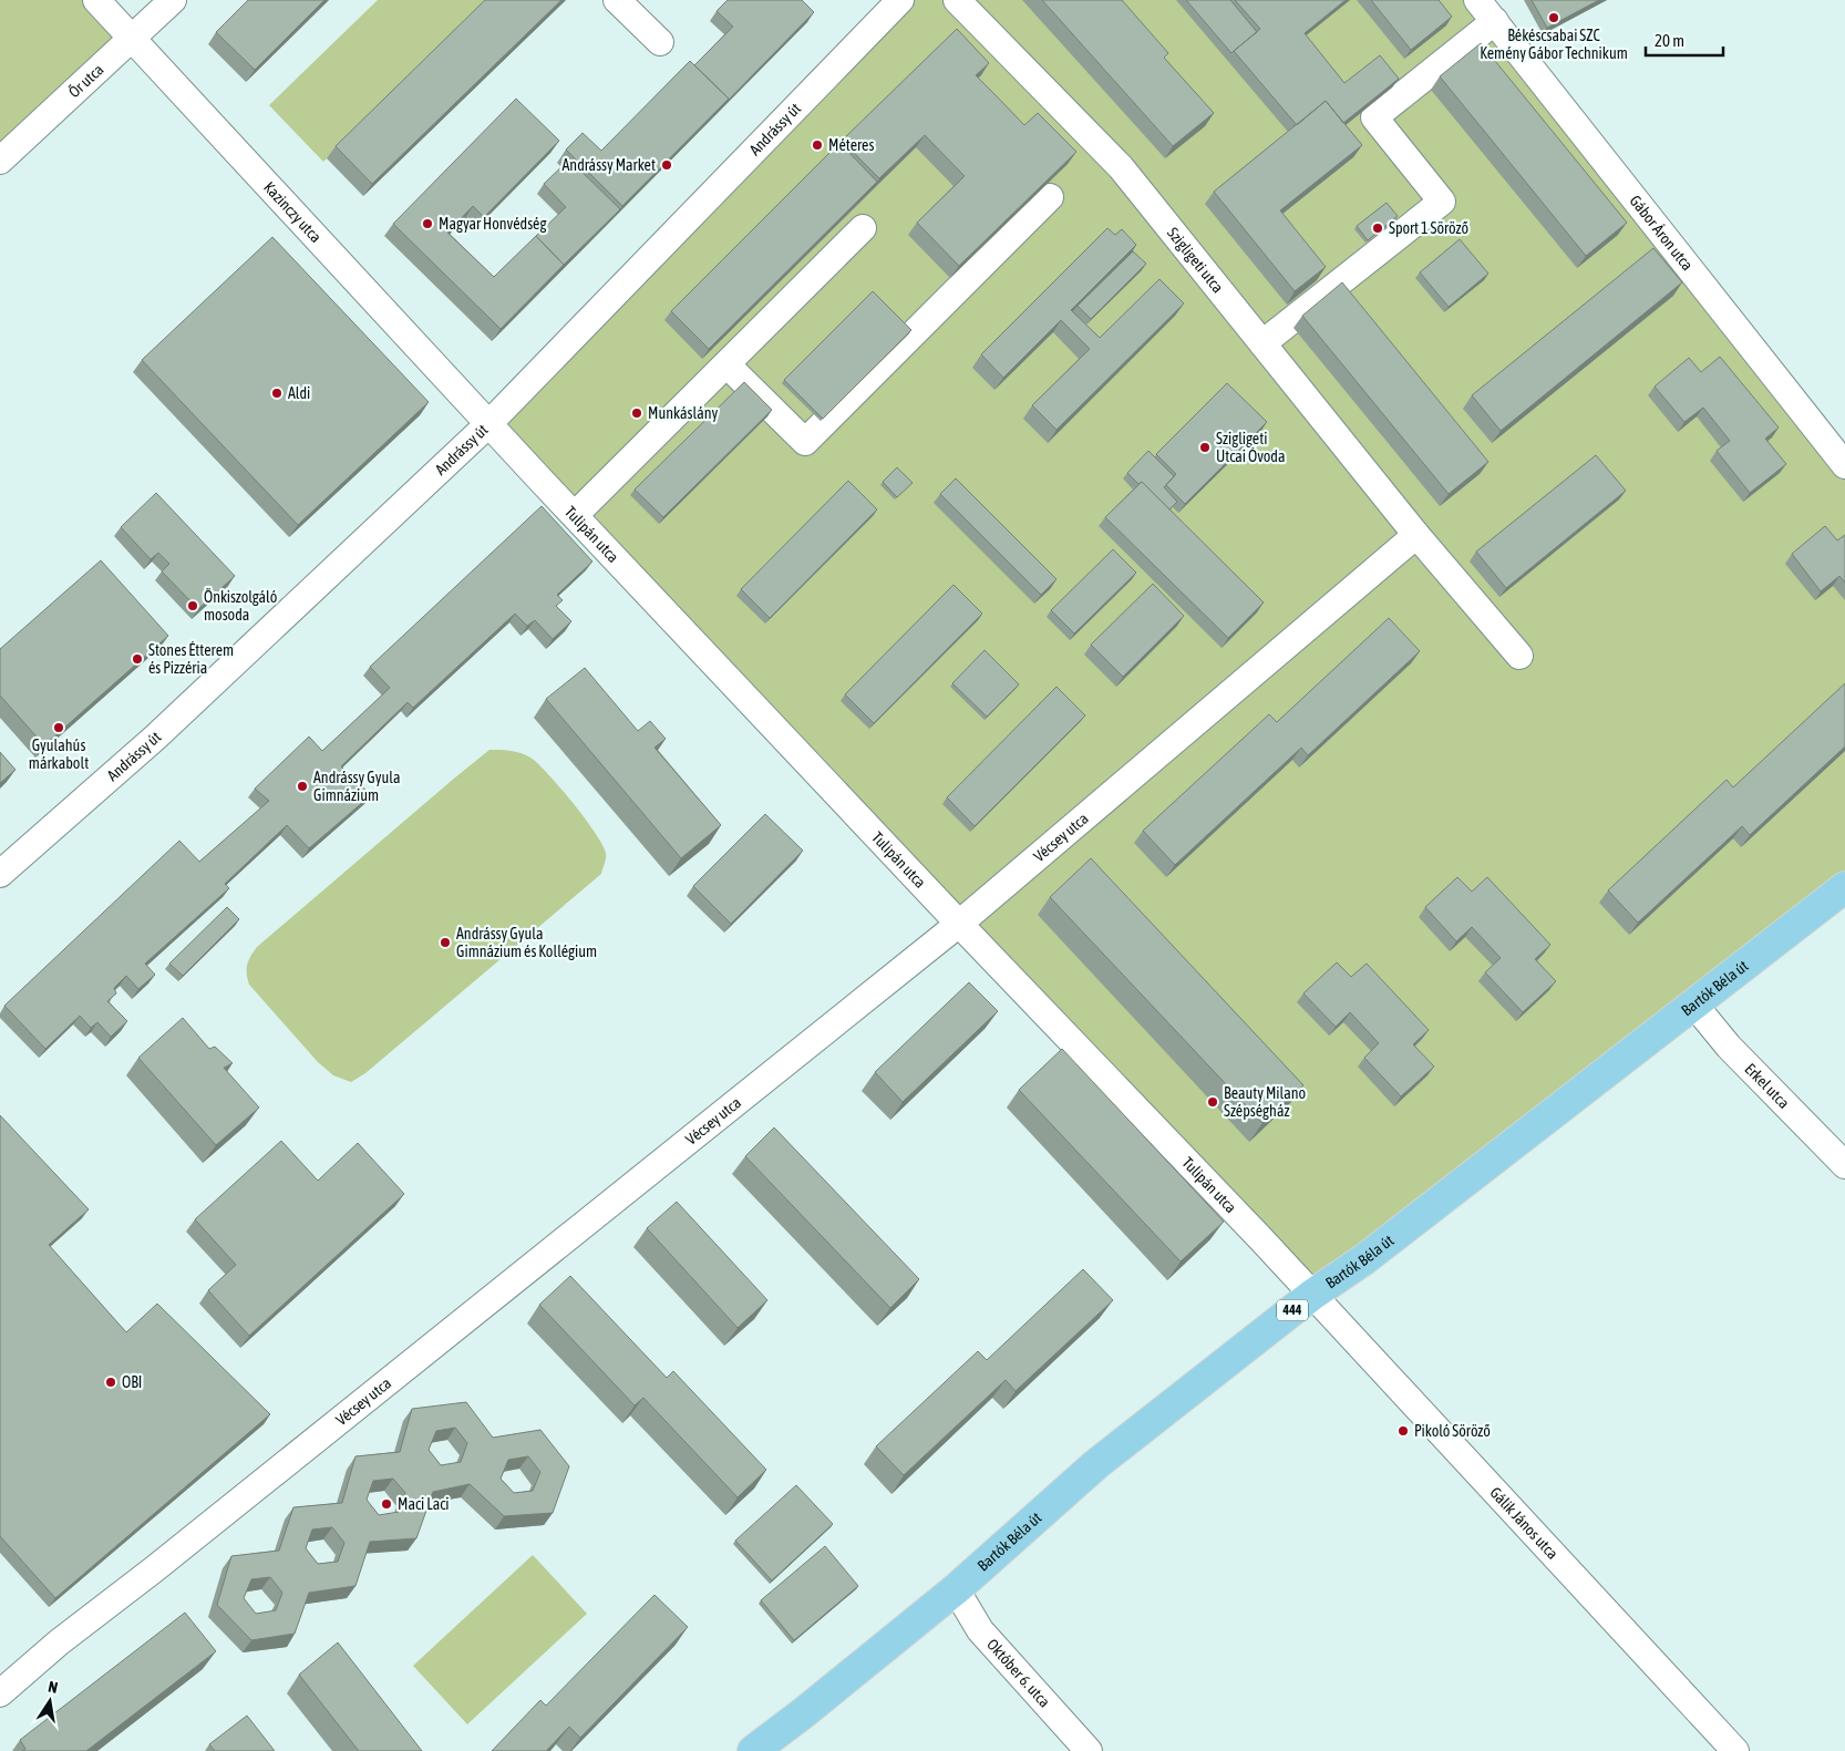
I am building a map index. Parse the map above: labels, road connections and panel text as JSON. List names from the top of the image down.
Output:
{
  "streets": {
    "main road": ["Bartók Béla út", "444"],
    "street": [
      "Őr utca",
      "Andrássy út",
      "Kazinczy utca",
      "Gábor Áron utca",
      "Szigligeti utca",
      "Tulipán utca",
      "Vécsey utca",
      "Erkel utca",
      "Gálik János utca",
      "Október 6. utca"
    ]
  },
  "crossings": [
    ["Őr utca", "Kazinczy utca"],
    ["Andrássy út", "Kazinczy utca"],
    ["Andrássy út", "Tulipán utca"],
    ["Kazinczy utca", "Tulipán utca"],
    ["Szigligeti utca", "Vécsey utca"],
    ["Tulipán utca", "Vécsey utca"],
    ["Tulipán utca", "Bartók Béla út"],
    ["Tulipán utca", "Gálik János utca"],
    ["Bartók Béla út", "Erkel utca"],
    ["Bartók Béla út", "Gálik János utca"],
    ["Bartók Béla út", "Október 6. utca"]
  ],
  "places": [
    "Békéscsabai SZC Kemény Gábor Technikum",
    "Méteres",
    "Andrássy Market",
    "Magyar Honvédség",
    "Sport 1 Söröző",
    "Aldi",
    "Munkáslány",
    "Szigligeti Utcai Óvoda",
    "Önkiszolgáló mosoda",
    "Stones Étterem és Pizzéria",
    "Gyulahús márkabolt",
    "Andrássy Gyula Gimnázium",
    "Andrássy Gyula Gimnázium és Kollégium",
    "Beauty Milano Szépségház",
    "OBI",
    "Pikoló Söröző",
    "Maci Laci"
  ],
  "scale_bar": "20 m",
  "north": "top"
}
